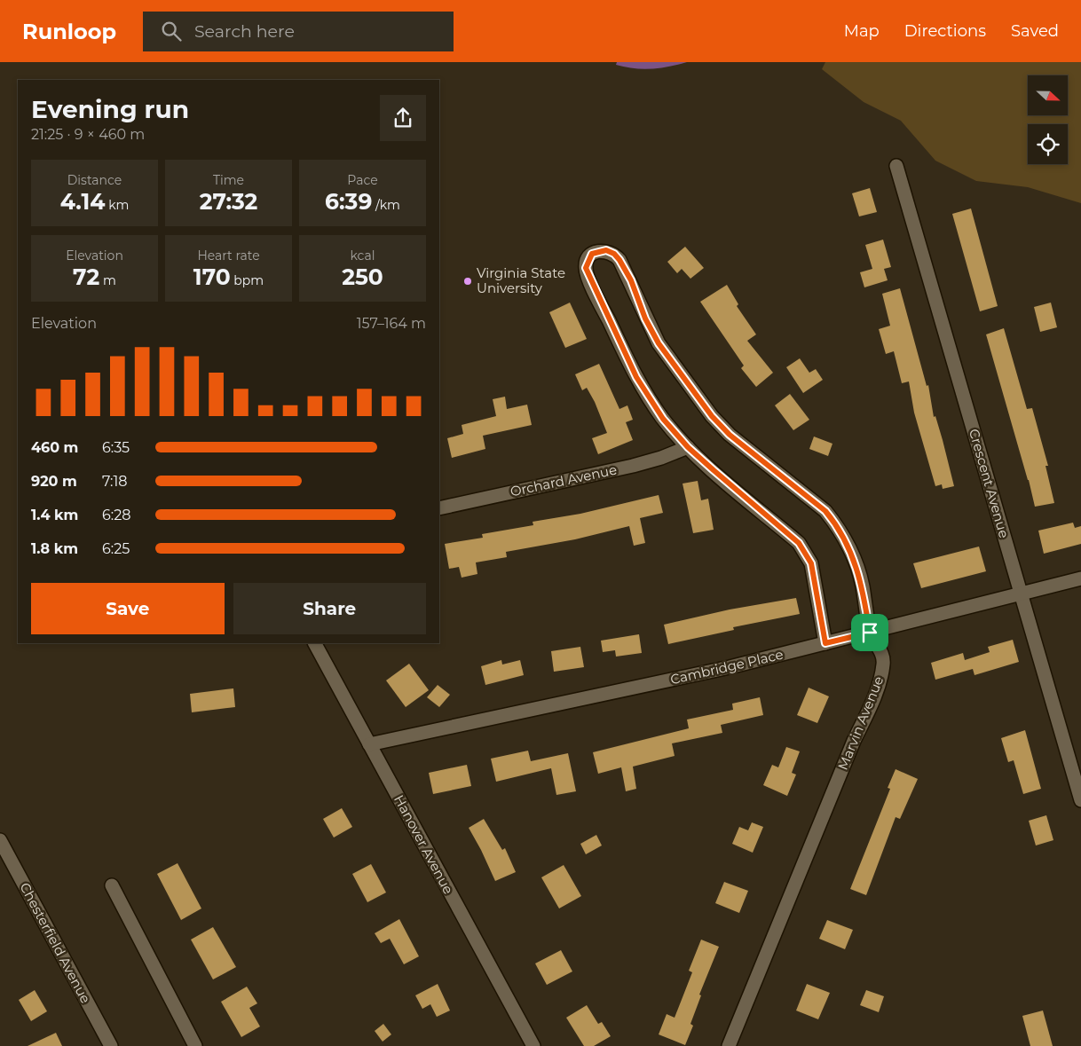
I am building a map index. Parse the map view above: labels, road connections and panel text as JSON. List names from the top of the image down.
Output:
{
  "streets": {
    "street": [
      "Orchard Avenue",
      "Crescent Avenue",
      "Cambridge Place",
      "Marvin Avenue",
      "Hanover Avenue",
      "Chesterfield Avenue"
    ]
  },
  "crossings": [
    ["Orchard Avenue", "Marvin Avenue"],
    ["Crescent Avenue", "Cambridge Place"],
    ["Cambridge Place", "Marvin Avenue"],
    ["Cambridge Place", "Hanover Avenue"]
  ],
  "places": ["Virginia State University"],
  "north": "right",
  "page": {
    "header": "Runloop",
    "search": "Search here",
    "nav": ["Map", "Directions", "Saved"],
    "heading": ["Evening run", "21:25 · 9 × 460 m"],
    "stats": [
      ["Distance", "4.14 km"],
      ["Time", "27:32"],
      ["Pace", "6:39 /km"],
      ["Elevation", "72 m"],
      ["Heart rate", "170 bpm"],
      ["kcal", "250"]
    ],
    "chart": ["Elevation", "157–164 m"],
    "list": [
      {
        "name": "460 m",
        "note": "6:35"
      },
      {
        "name": "920 m",
        "note": "7:18"
      },
      {
        "name": "1.4 km",
        "note": "6:28"
      },
      {
        "name": "1.8 km",
        "note": "6:25"
      }
    ],
    "buttons": ["Save", "Share"]
  }
}
